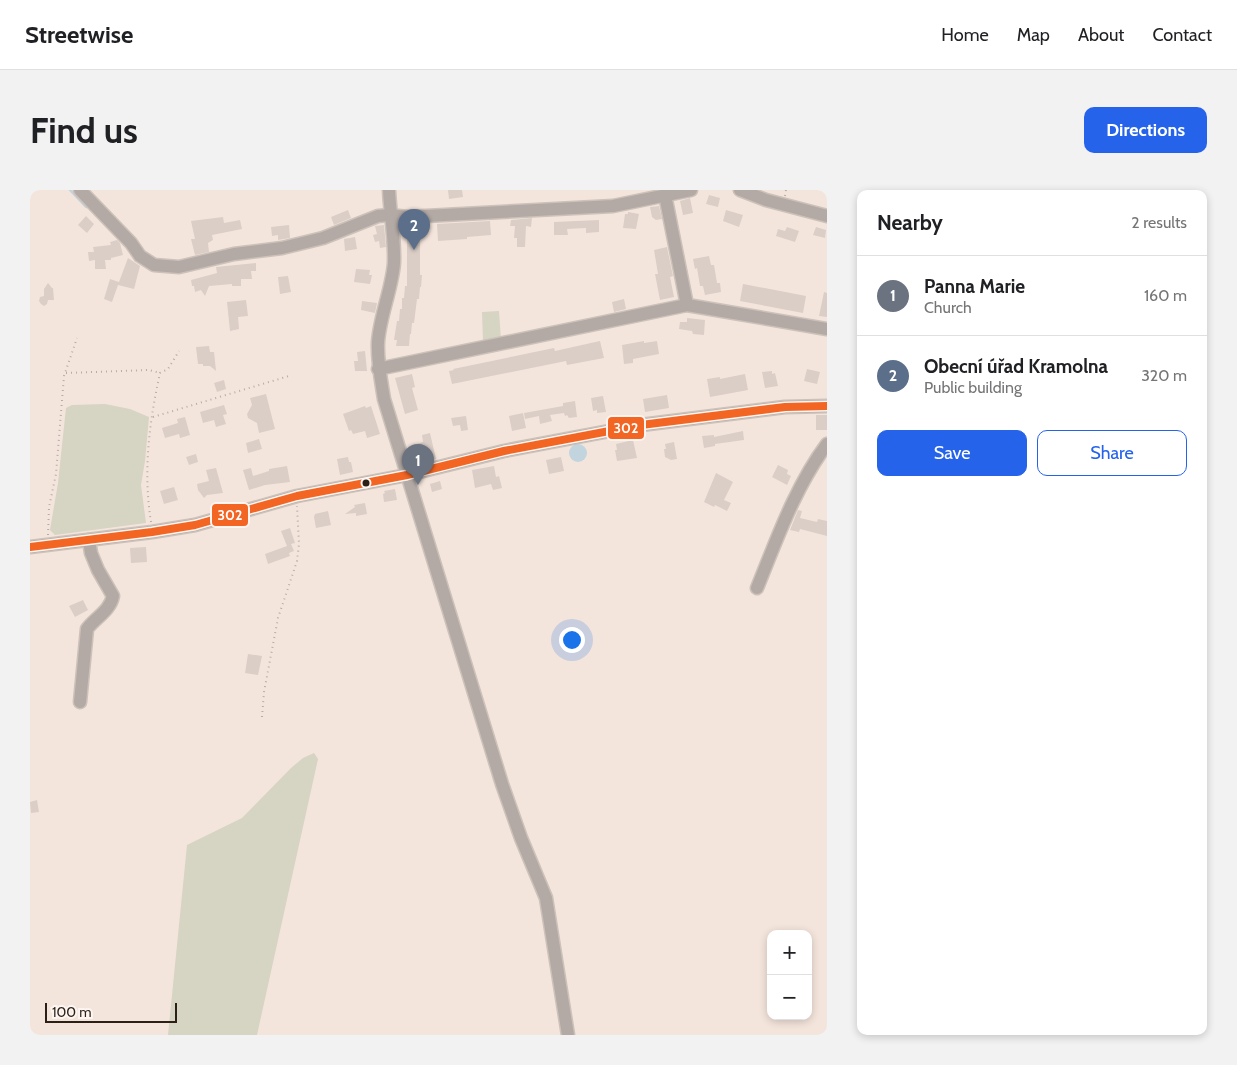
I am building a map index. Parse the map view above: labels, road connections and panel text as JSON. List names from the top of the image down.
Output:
{
  "lines": ["transit line 302"],
  "scale_bar": "100 m",
  "page": {
    "header": "Streetwise",
    "nav": [
      "Home",
      "Map",
      "About",
      "Contact"
    ],
    "buttons": [
      "Directions",
      ["Save", "Share"]
    ],
    "title": "Find us",
    "heading": ["Nearby", "2 results"],
    "pins": ["2", "1"],
    "list": [
      {
        "mark": "1",
        "name": "Panna Marie",
        "note": "Church",
        "value": "160 m"
      },
      {
        "mark": "2",
        "name": "Obecní úřad Kramolna",
        "note": "Public building",
        "value": "320 m"
      }
    ],
    "map_buttons": ["+", "−"],
    "scale": "100 m"
  }
}
